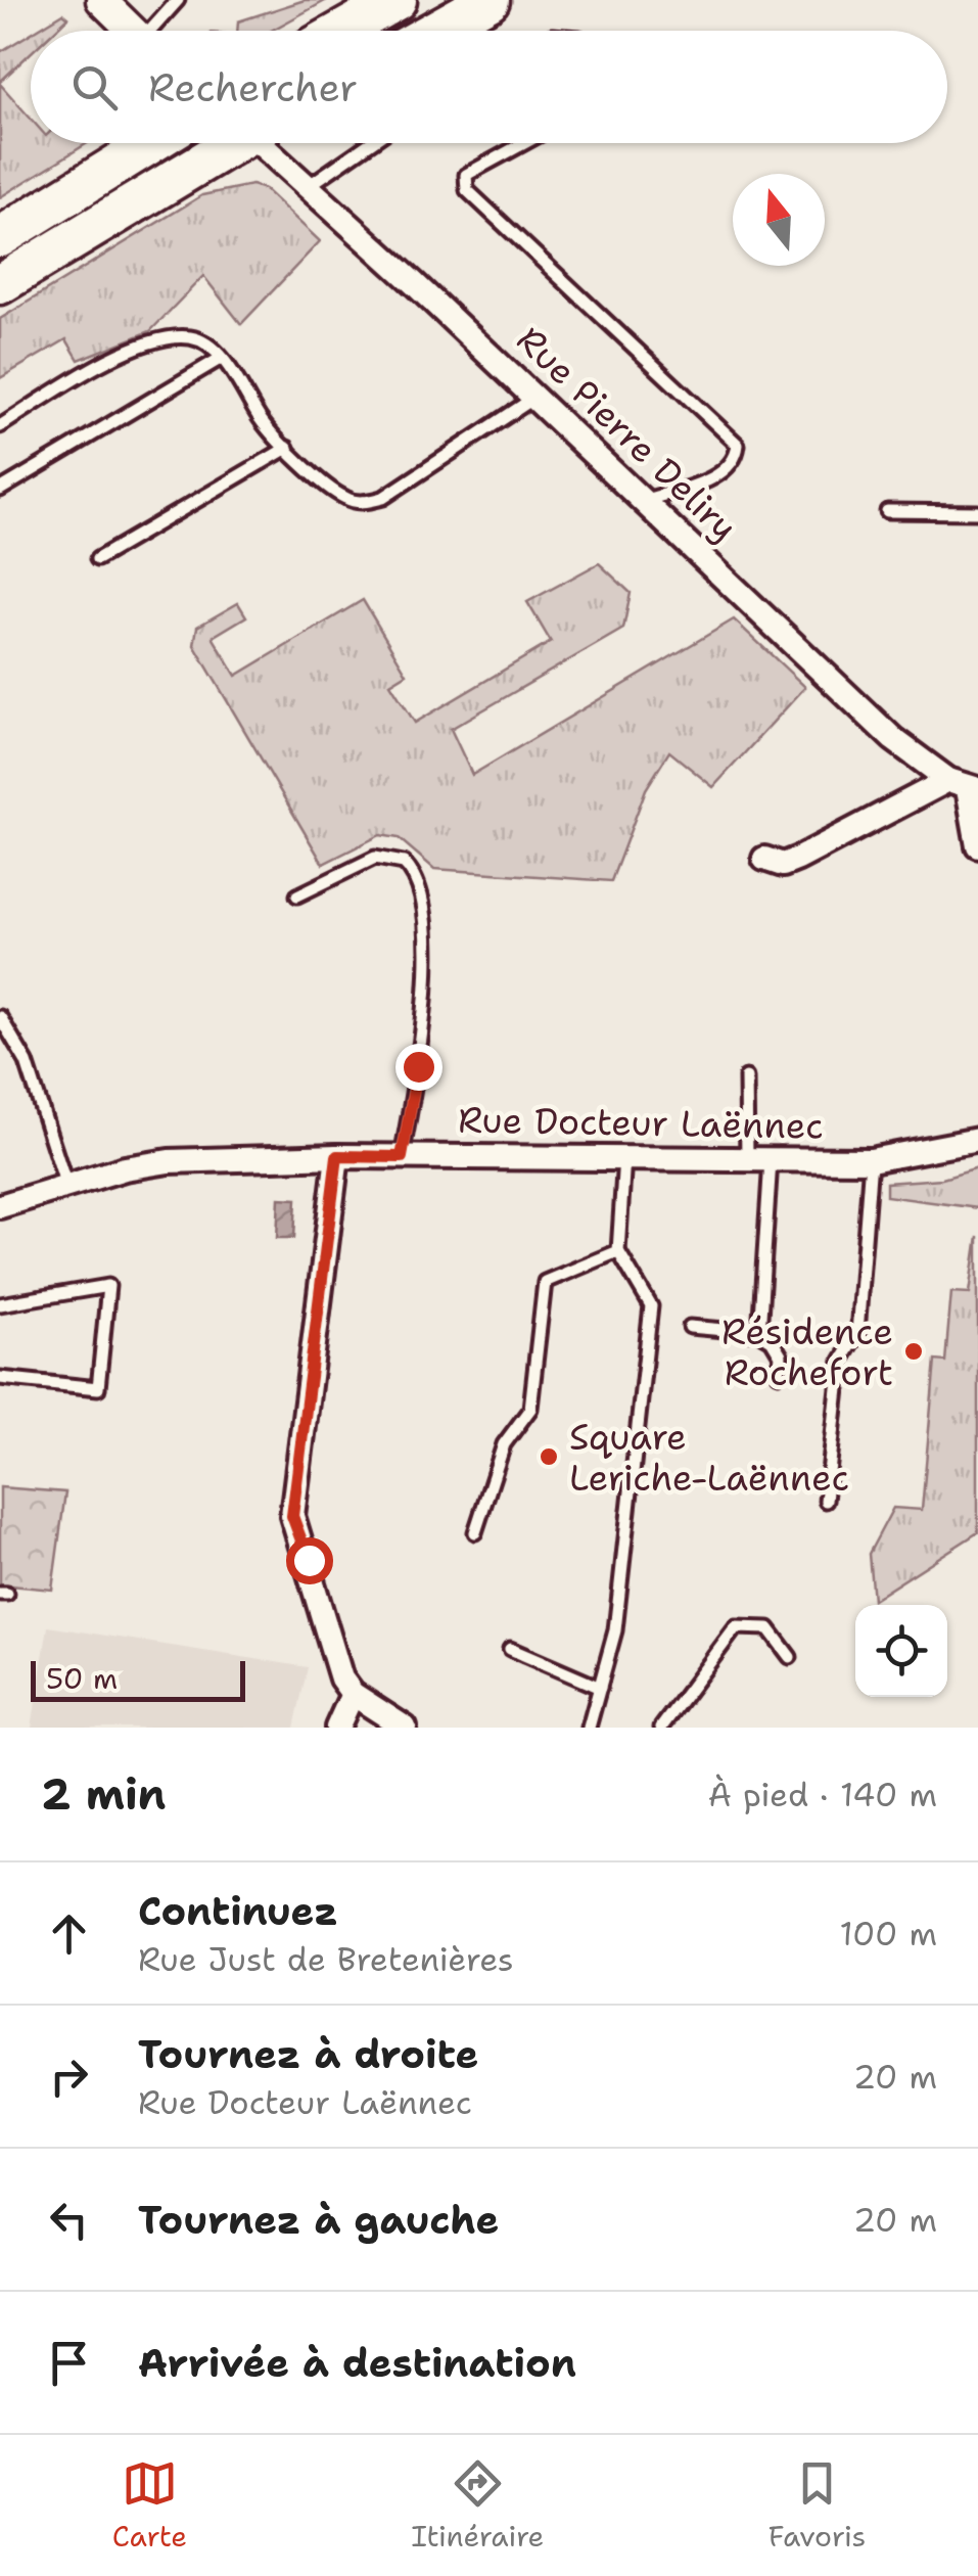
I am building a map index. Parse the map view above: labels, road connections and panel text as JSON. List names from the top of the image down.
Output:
{
  "streets": {
    "street": ["Rue Pierre Deliry", "Rue Docteur Laënnec"]
  },
  "places": ["Résidence Rochefort", "Square Leriche-Laënnec"],
  "scale_bar": "50 m",
  "north": "top",
  "page": {
    "search": "Rechercher",
    "scale": "50 m",
    "heading": ["2 min", "À pied · 140 m"],
    "list": [
      ["Continuez", "Rue Just de Bretenières", "100 m"],
      ["Tournez à droite", "Rue Docteur Laënnec", "20 m"],
      ["Tournez à gauche", "20 m"],
      "Arrivée à destination"
    ],
    "nav": ["Carte", "Itinéraire", "Favoris"]
  }
}
